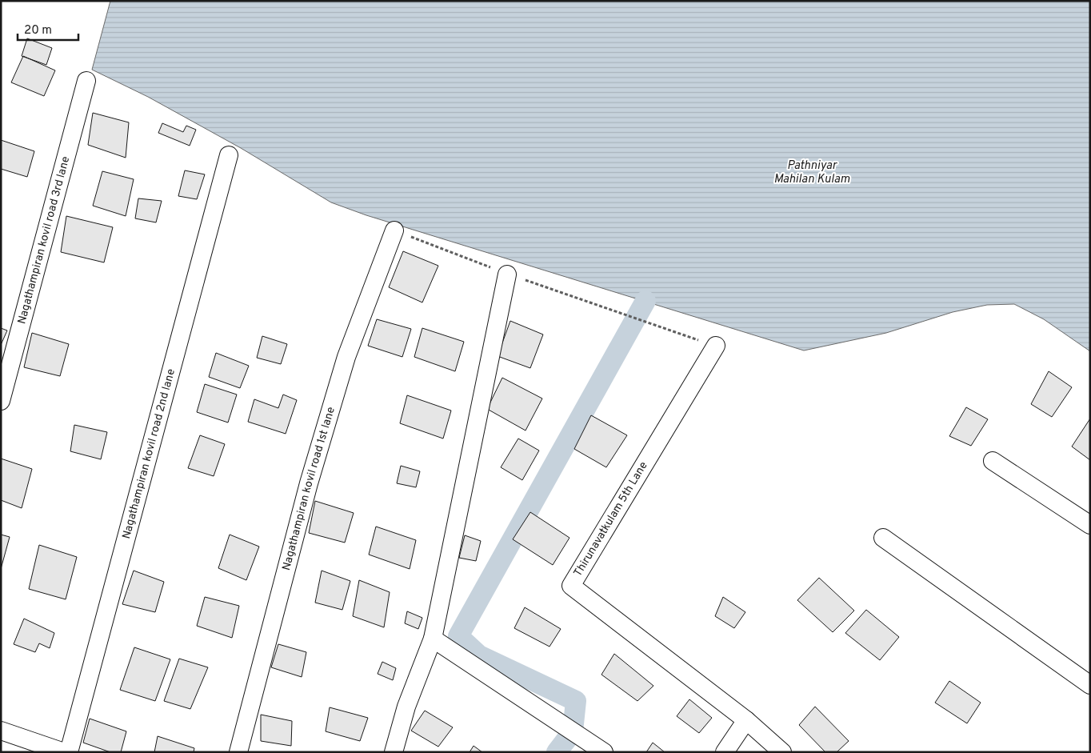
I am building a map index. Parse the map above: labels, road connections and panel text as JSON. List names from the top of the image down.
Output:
{
  "streets": {
    "street": [
      "Nagathampiran kovil road 3rd lane",
      "Nagathampiran kovil road 2nd lane",
      "Nagathampiran kovil road 1st lane",
      "Thirunavatkulam 5th Lane"
    ]
  },
  "water": ["Pathniyar Mahilan Kulam"],
  "scale_bar": "20 m"
}
